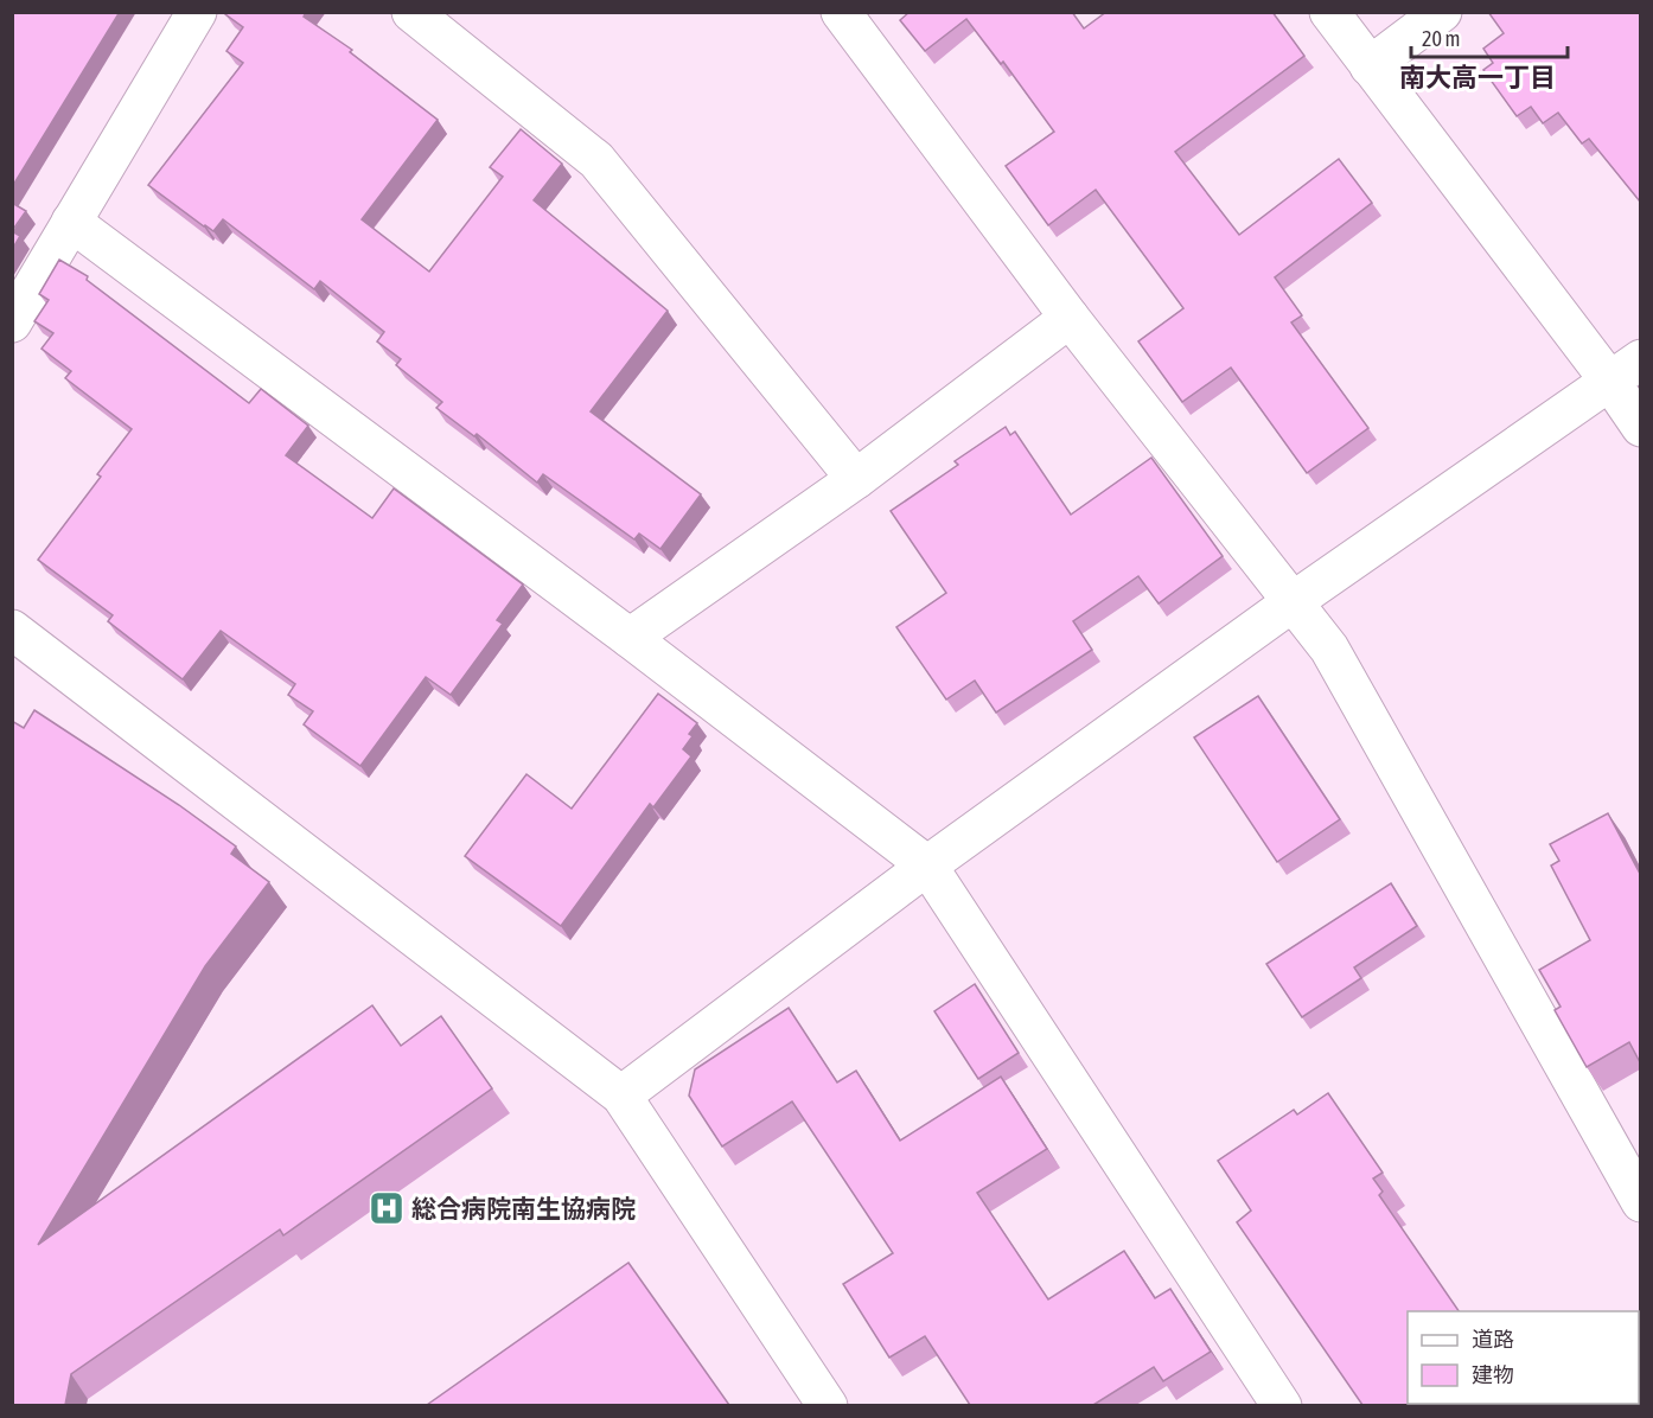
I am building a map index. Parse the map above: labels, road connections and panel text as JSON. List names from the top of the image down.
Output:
{
  "districts": ["南大高一丁目"],
  "places": {
    "hospital": ["総合病院南生協病院"]
  },
  "legend": ["道路", "建物"],
  "scale_bar": "20 m"
}
